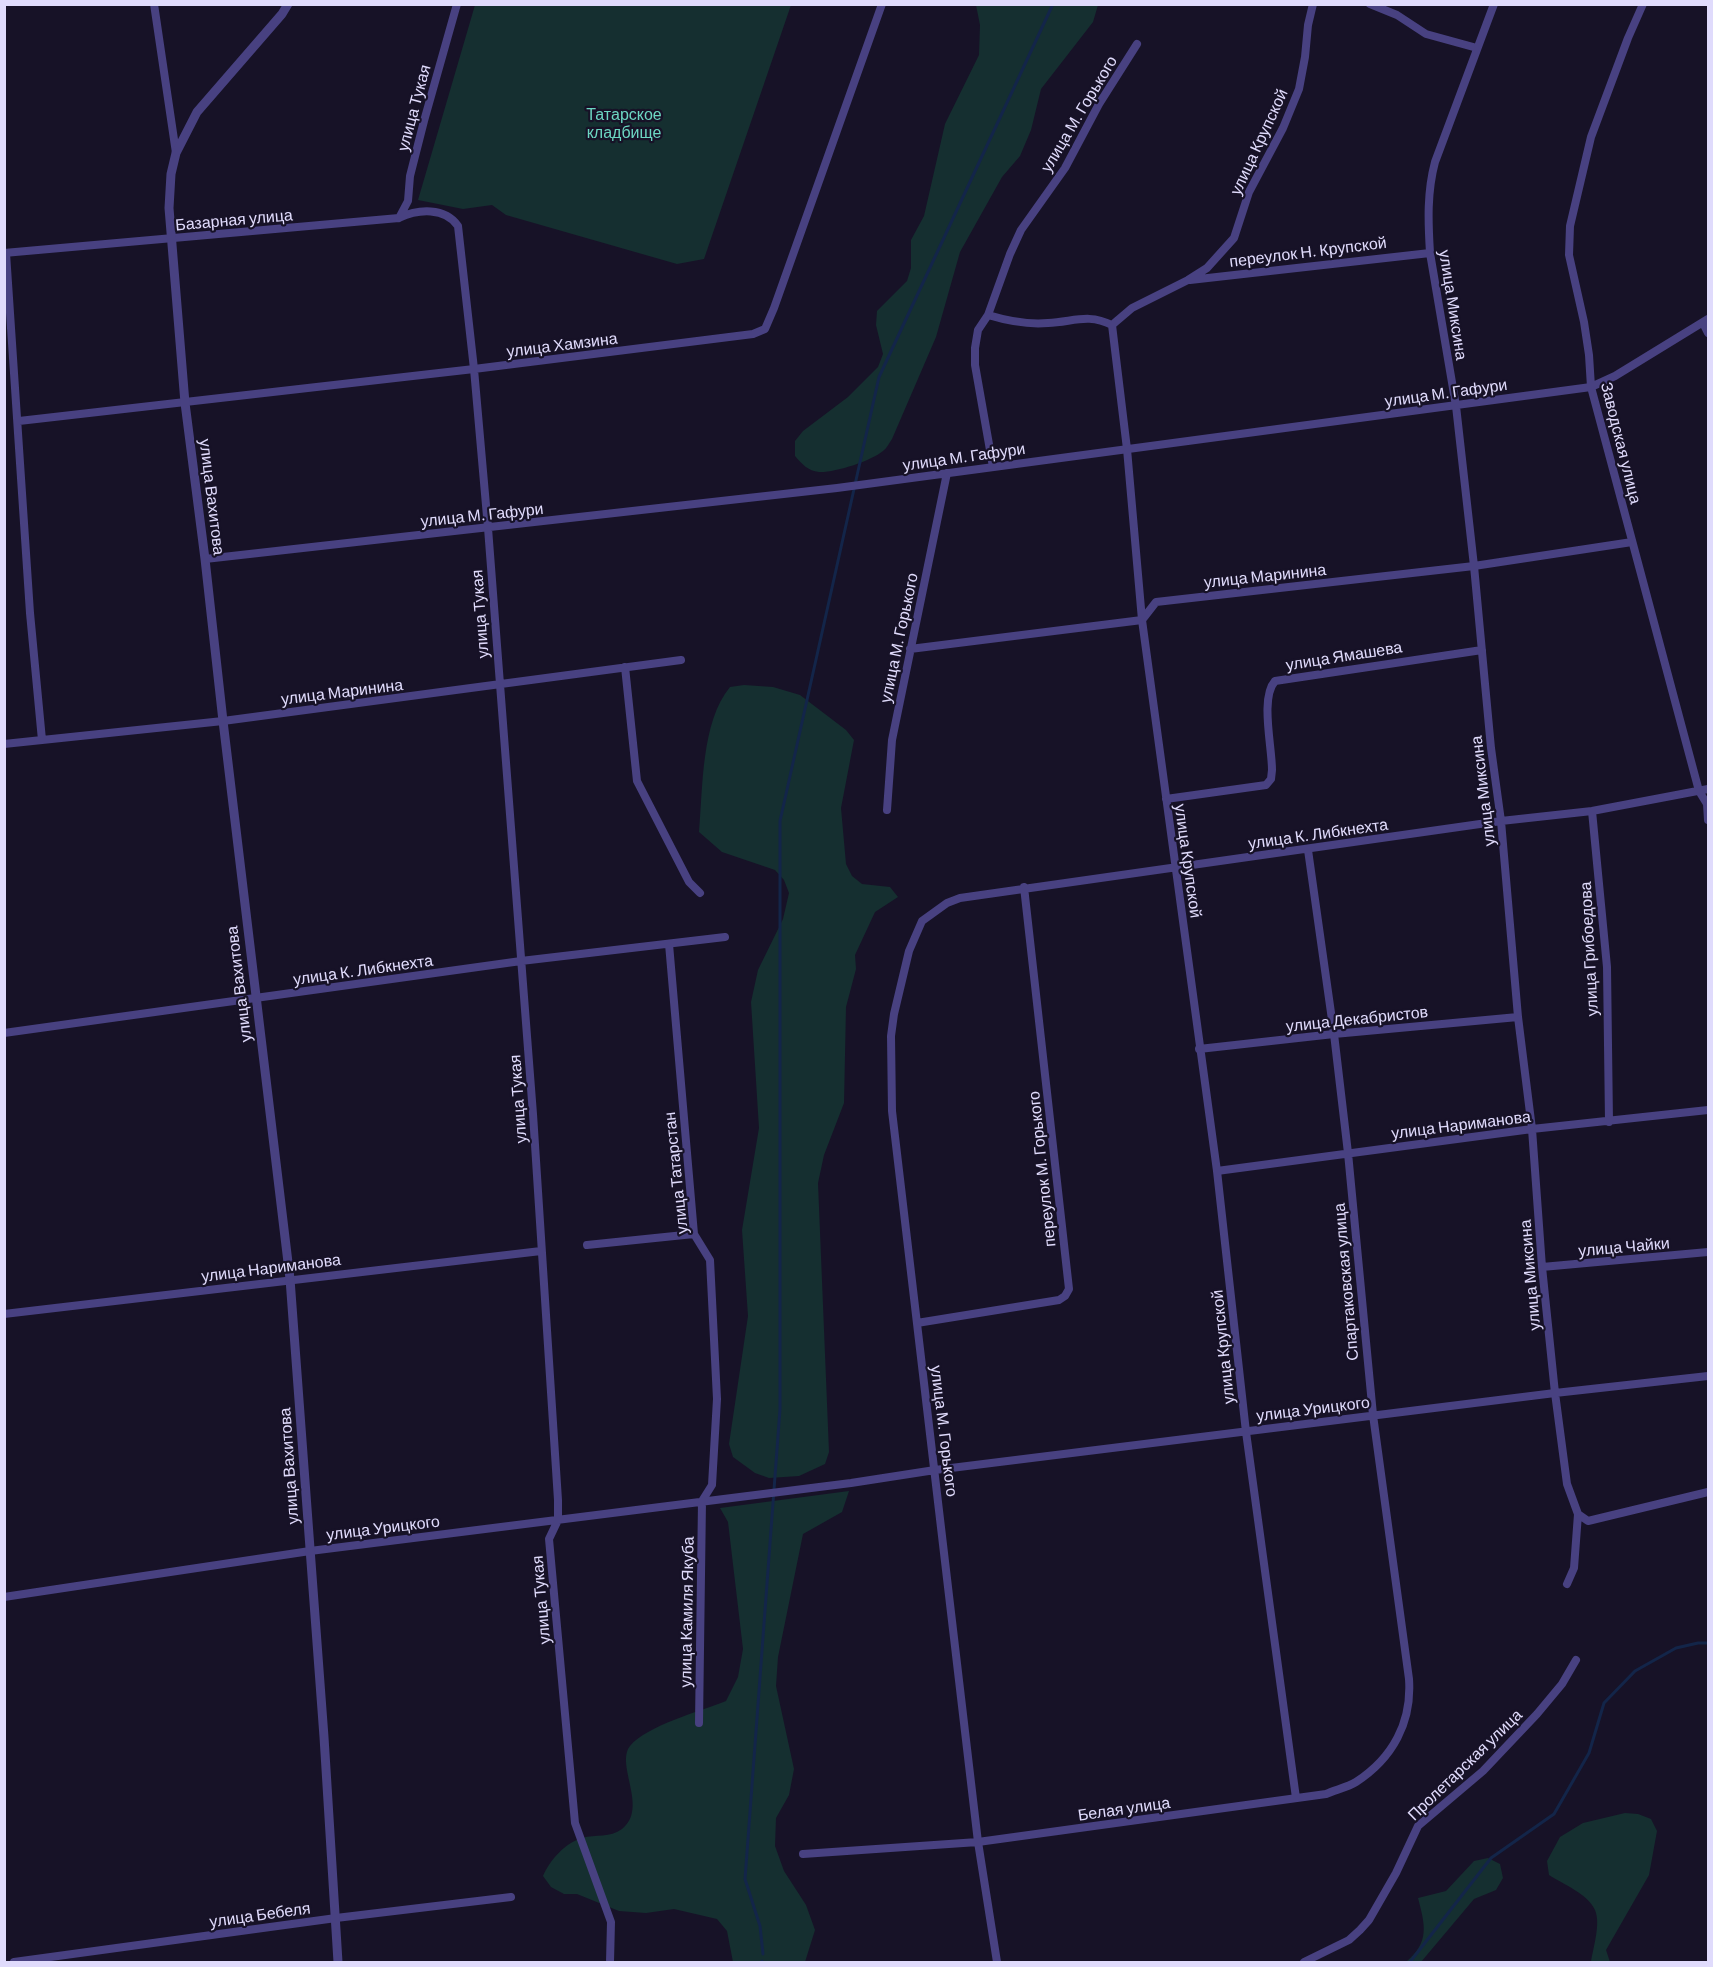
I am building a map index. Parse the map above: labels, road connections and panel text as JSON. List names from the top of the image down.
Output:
{
  "streets": {
    "street": [
      "улица Тукая",
      "улица М. Горького",
      "улица Крупской",
      "Базарная улица",
      "переулок Н. Крупской",
      "улица Миксина",
      "улица Хамзина",
      "улица М. Гафури",
      "Заводская улица",
      "улица Вахитова",
      "улица Маринина",
      "улица Ямашева",
      "улица К. Либкнехта",
      "улица Грибоедова",
      "улица Декабристов",
      "улица Нариманова",
      "переулок М. Горького",
      "улица Татарстан",
      "улица Чайки",
      "Спартаковская улица",
      "улица Урицкого",
      "улица Камиля Якуба",
      "Пролетарская улица",
      "Белая улица",
      "улица Бебеля"
    ]
  },
  "crossings": [
    ["улица Тукая", "Базарная улица"],
    ["улица Тукая", "улица Хамзина"],
    ["улица Тукая", "улица М. Гафури"],
    ["улица Тукая", "улица Маринина"],
    ["улица Тукая", "улица К. Либкнехта"],
    ["улица Тукая", "улица Нариманова"],
    ["улица Тукая", "улица Урицкого"],
    ["улица М. Горького", "улица М. Гафури"],
    ["улица М. Горького", "улица К. Либкнехта"],
    ["улица М. Горького", "переулок М. Горького"],
    ["улица М. Горького", "улица Урицкого"],
    ["улица М. Горького", "Белая улица"],
    ["улица Крупской", "переулок Н. Крупской"],
    ["улица Крупской", "улица М. Гафури"],
    ["улица Крупской", "улица Маринина"],
    ["улица Крупской", "улица Ямашева"],
    ["улица Крупской", "улица К. Либкнехта"],
    ["улица Крупской", "улица Декабристов"],
    ["улица Крупской", "улица Нариманова"],
    ["улица Крупской", "улица Урицкого"],
    ["улица Крупской", "Белая улица"],
    ["Базарная улица", "улица Хамзина"],
    ["Базарная улица", "улица Вахитова"],
    ["Базарная улица", "улица Маринина"],
    ["переулок Н. Крупской", "улица Миксина"],
    ["улица Миксина", "улица М. Гафури"],
    ["улица Миксина", "улица Маринина"],
    ["улица Миксина", "улица Ямашева"],
    ["улица Миксина", "улица К. Либкнехта"],
    ["улица Миксина", "улица Декабристов"],
    ["улица Миксина", "улица Нариманова"],
    ["улица Миксина", "улица Чайки"],
    ["улица Миксина", "улица Урицкого"],
    ["улица Хамзина", "улица Вахитова"],
    ["улица М. Гафури", "Заводская улица"],
    ["улица М. Гафури", "улица Вахитова"],
    ["Заводская улица", "улица Маринина"],
    ["Заводская улица", "улица К. Либкнехта"],
    ["улица Вахитова", "улица Маринина"],
    ["улица Вахитова", "улица К. Либкнехта"],
    ["улица Вахитова", "улица Нариманова"],
    ["улица Вахитова", "улица Урицкого"],
    ["улица Вахитова", "улица Бебеля"],
    ["улица К. Либкнехта", "улица Грибоедова"],
    ["улица К. Либкнехта", "переулок М. Горького"],
    ["улица К. Либкнехта", "улица Татарстан"],
    ["улица К. Либкнехта", "Спартаковская улица"],
    ["улица Грибоедова", "улица Нариманова"],
    ["улица Декабристов", "Спартаковская улица"],
    ["улица Нариманова", "Спартаковская улица"],
    ["улица Татарстан", "улица Урицкого"],
    ["улица Татарстан", "улица Камиля Якуба"],
    ["Спартаковская улица", "улица Урицкого"],
    ["Спартаковская улица", "Белая улица"],
    ["улица Урицкого", "улица Камиля Якуба"]
  ],
  "parks": ["Татарское кладбище"]
}
